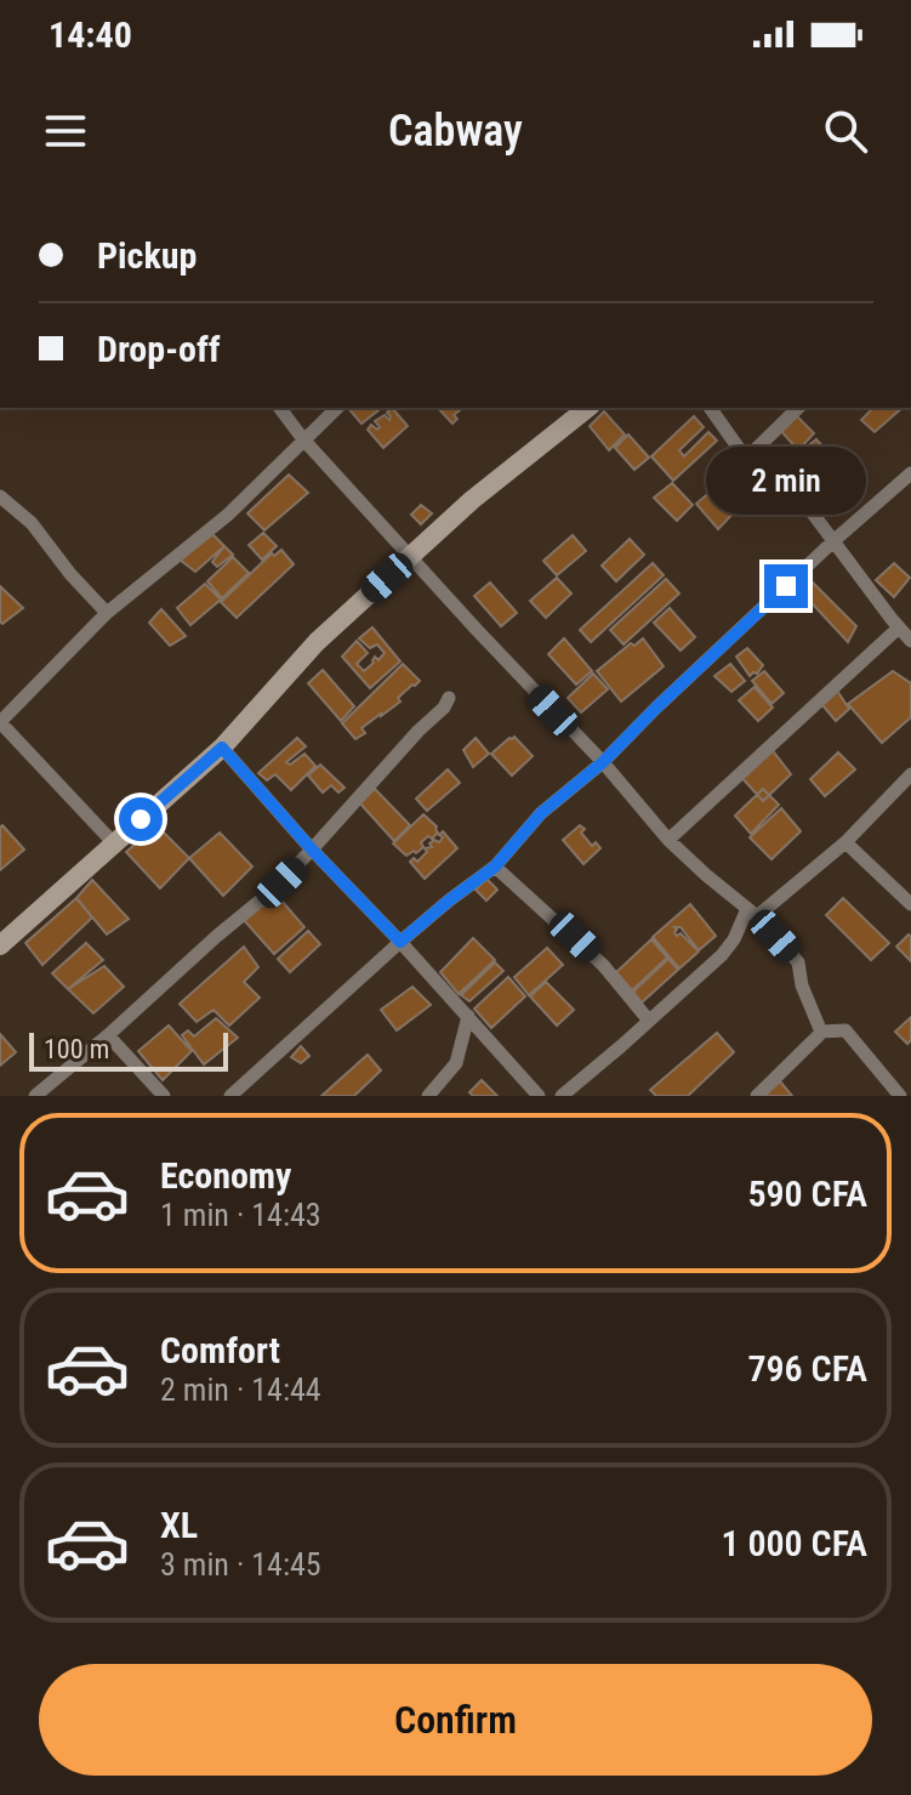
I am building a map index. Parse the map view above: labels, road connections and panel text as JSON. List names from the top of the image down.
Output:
{
  "scale_bar": "100 m",
  "page": {
    "status": "14:40",
    "header": "Cabway",
    "banner": ["Pickup", "Drop-off"],
    "bubble": "2 min",
    "scale": "100 m",
    "list": [
      {
        "name": "Economy",
        "note": "1 min · 14:43",
        "value": "590 CFA"
      },
      {
        "name": "Comfort",
        "note": "2 min · 14:44",
        "value": "796 CFA"
      },
      {
        "name": "XL",
        "note": "3 min · 14:45",
        "value": "1 000 CFA"
      }
    ],
    "buttons": "Confirm"
  }
}
